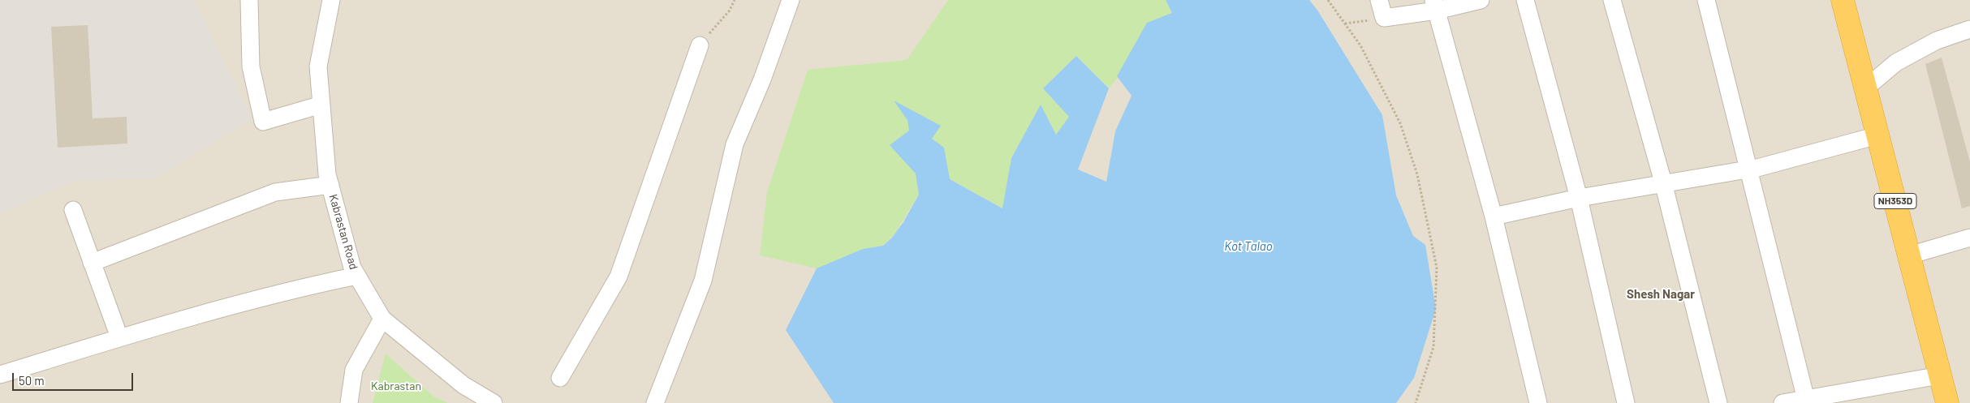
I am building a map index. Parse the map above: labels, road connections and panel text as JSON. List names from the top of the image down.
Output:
{
  "streets": {
    "highway": ["NH353D"],
    "street": ["Kabrastan Road"]
  },
  "districts": ["Shesh Nagar"],
  "water": ["Kot Talao"],
  "parks": ["Kabrastan"],
  "scale_bar": "50 m"
}
